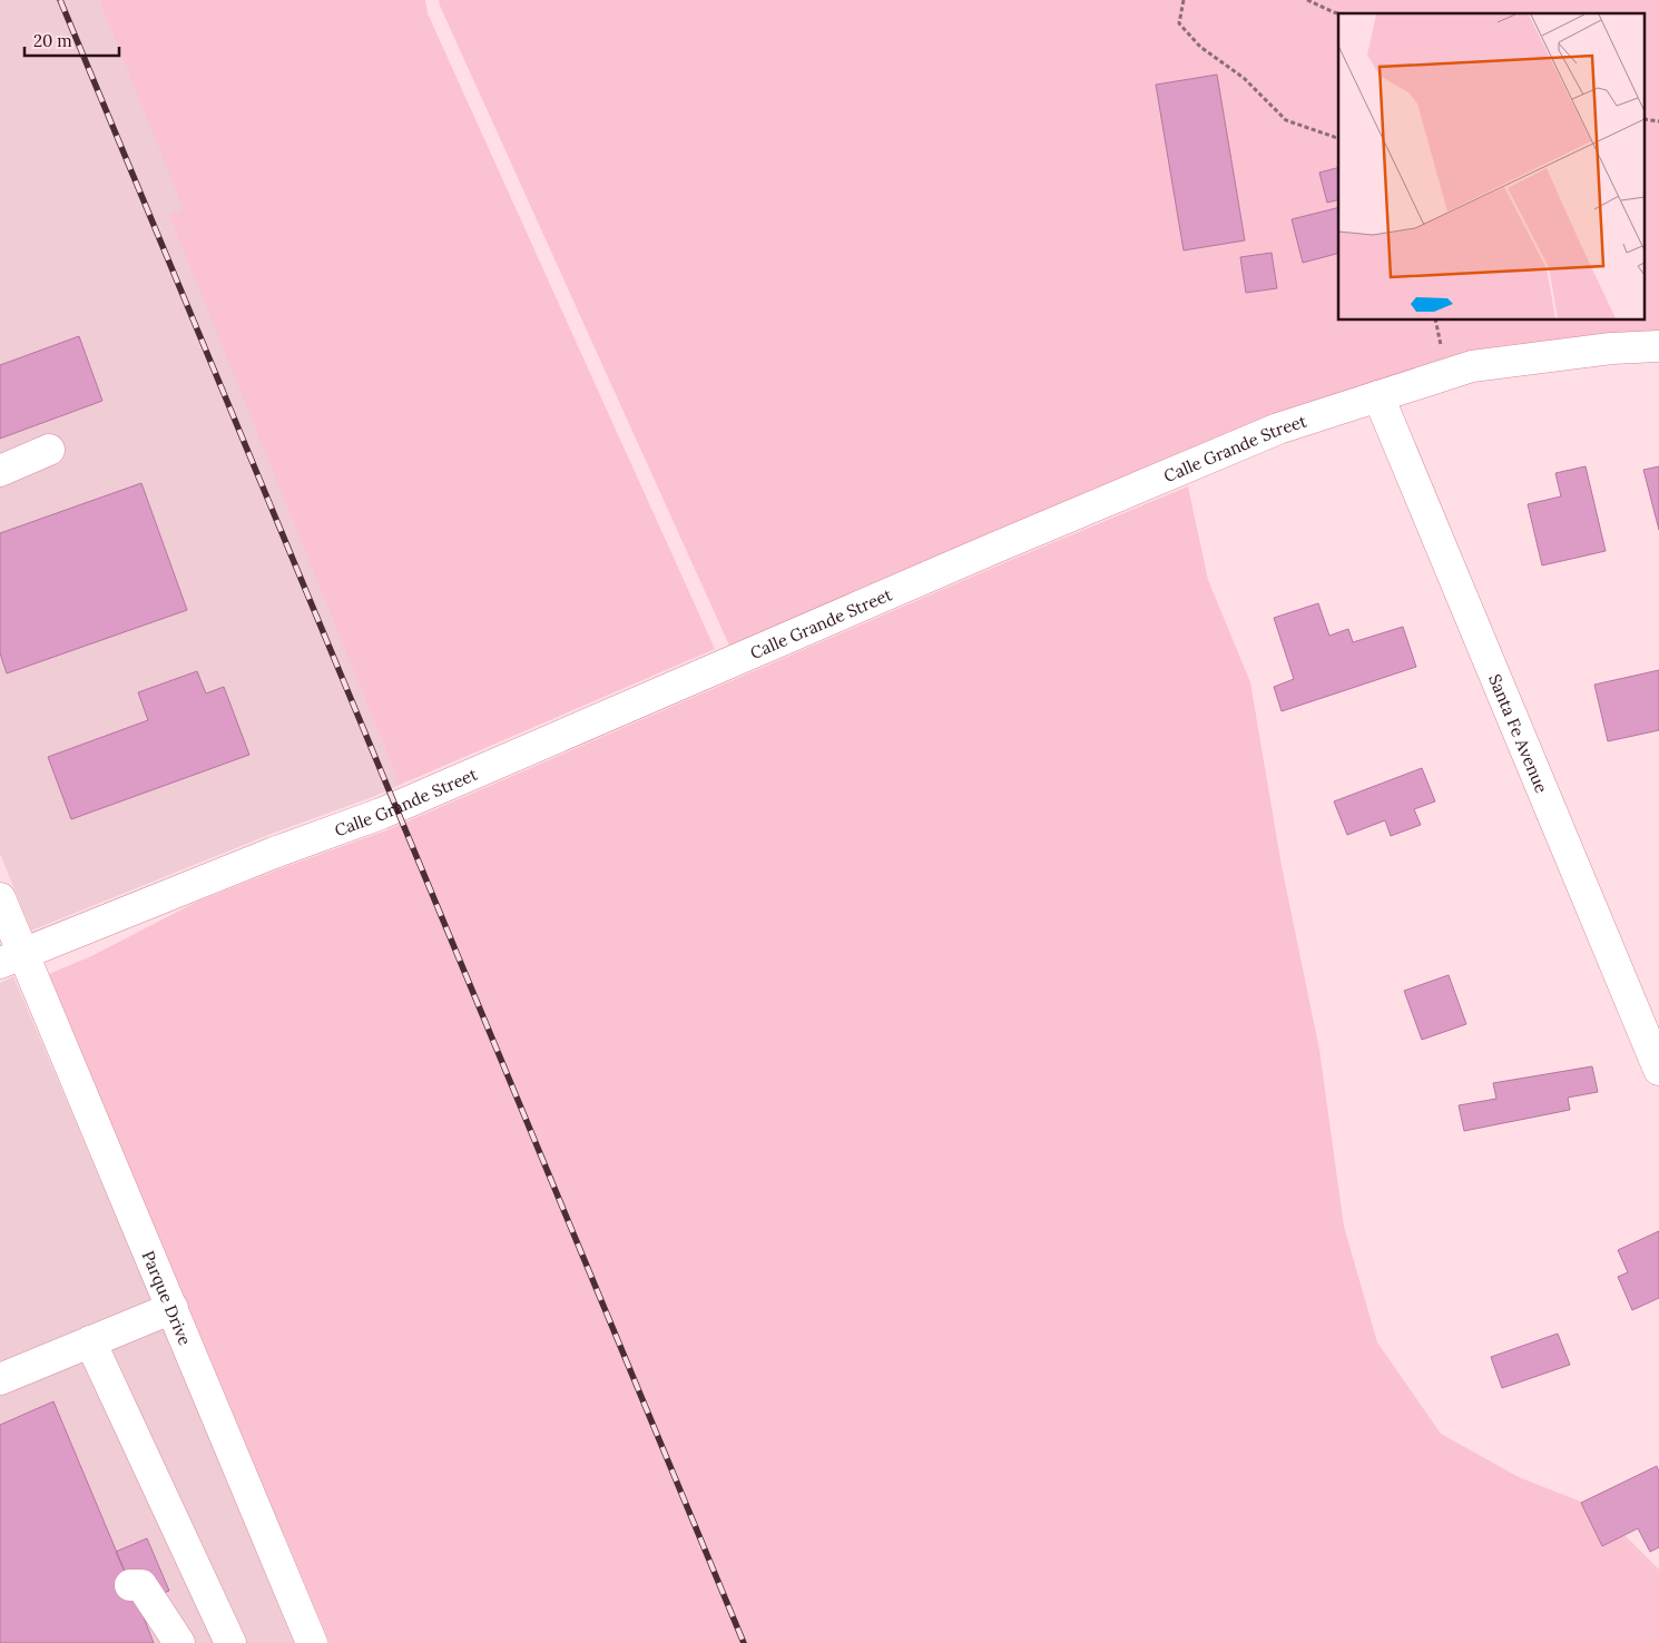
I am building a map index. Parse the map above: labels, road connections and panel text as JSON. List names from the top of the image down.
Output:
{
  "streets": {
    "street": ["Calle Grande Street", "Santa Fe Avenue", "Parque Drive"]
  },
  "crossings": [
    ["Calle Grande Street", "Santa Fe Avenue"],
    ["Calle Grande Street", "Parque Drive"]
  ],
  "scale_bar": "20 m"
}
